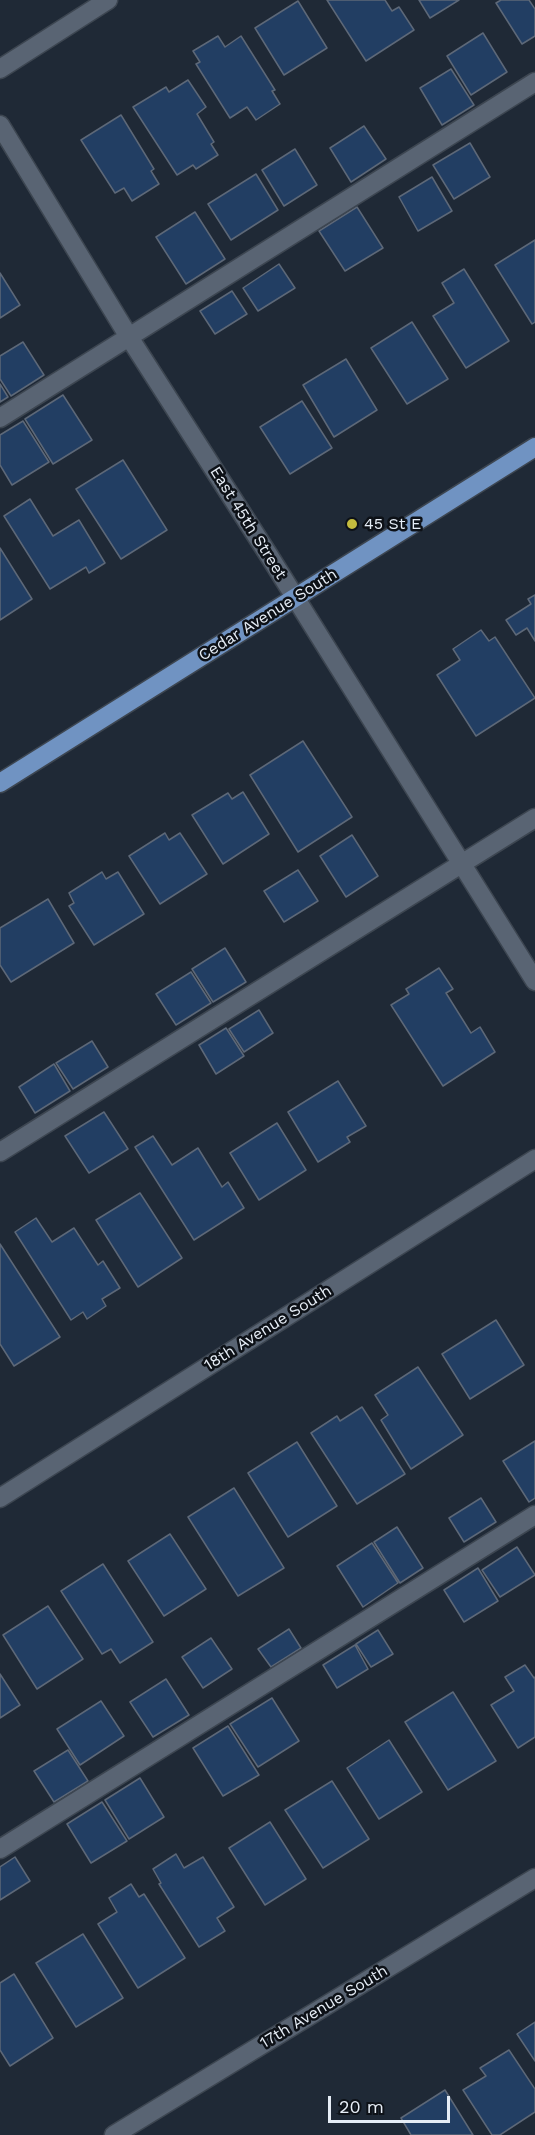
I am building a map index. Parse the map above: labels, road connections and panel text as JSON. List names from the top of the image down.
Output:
{
  "streets": {
    "main road": ["Cedar Avenue South"],
    "street": ["East 45th Street", "18th Avenue South", "17th Avenue South"]
  },
  "crossings": [
    ["East 45th Street", "Cedar Avenue South"]
  ],
  "places": ["45 St E"],
  "scale_bar": "20 m"
}
